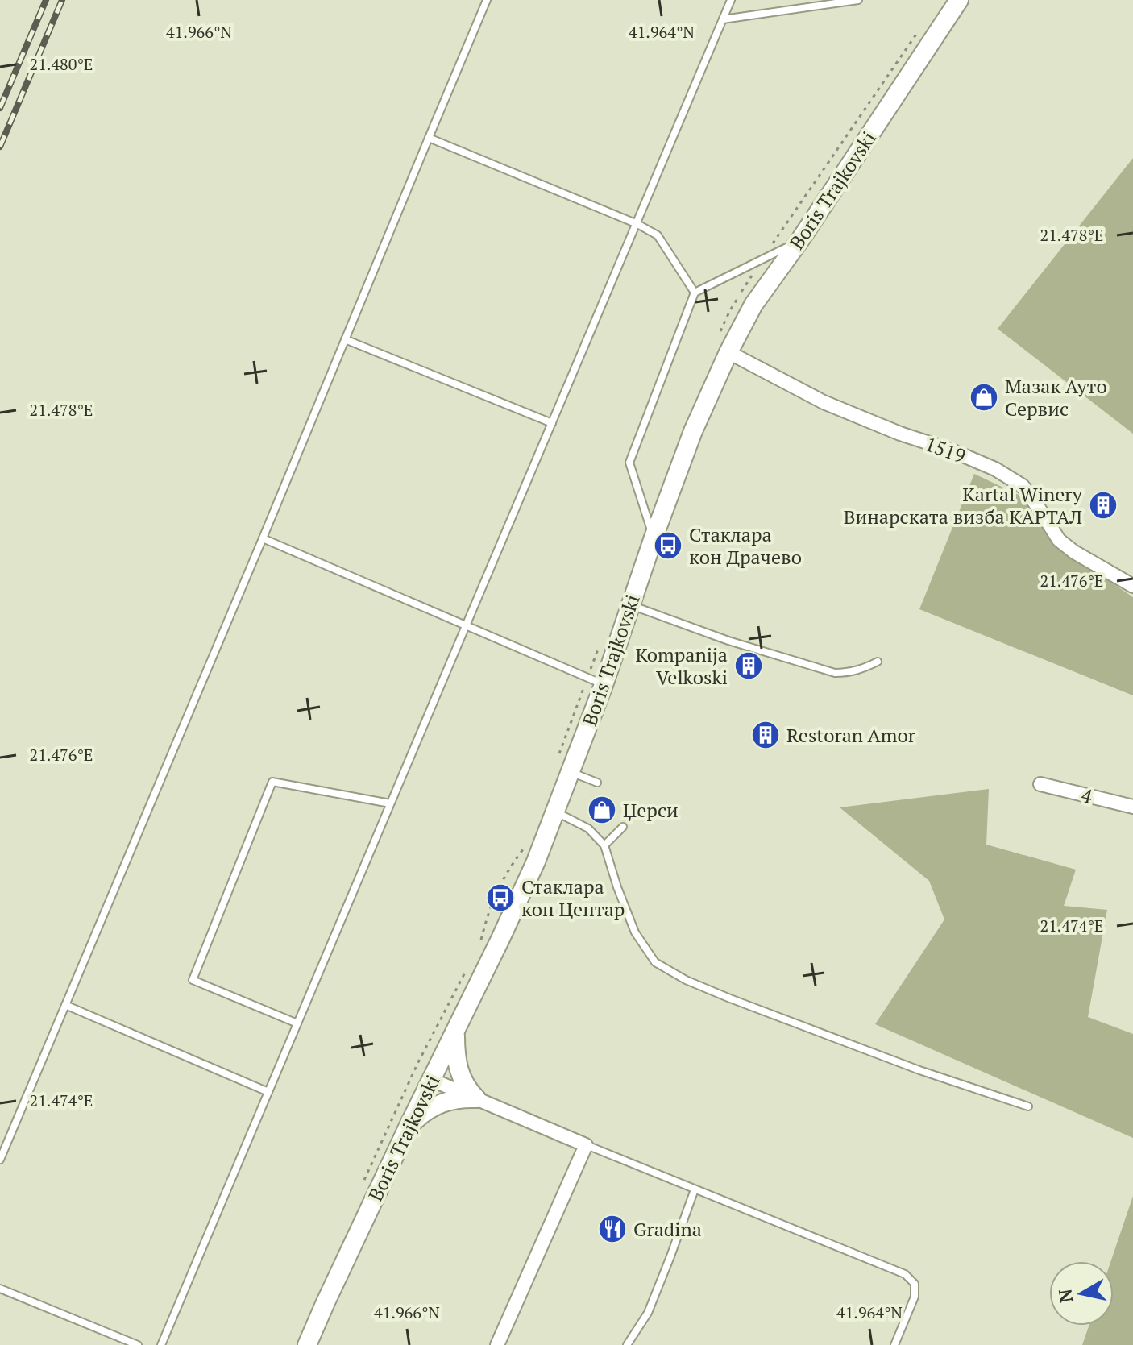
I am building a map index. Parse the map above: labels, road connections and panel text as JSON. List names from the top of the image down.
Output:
{
  "streets": {
    "main road": ["Boris Trajkovski"],
    "street": ["1519", "4"]
  },
  "crossings": [
    ["Boris Trajkovski", "1519"]
  ],
  "places": {
    "shop": ["Мазак Ауто Сервис", "Џерси"],
    "building": ["Kartal Winery Винарската визба КАРТАЛ", "Kompanija Velkoski", "Restoran Amor"],
    "bus stop": ["Стаклара кон Драчево", "Стаклара кон Центар"],
    "restaurant": ["Gradina"]
  },
  "north": "left",
  "coordinates": [
    "41.966°N",
    "41.964°N",
    "21.480°E",
    "21.478°E",
    "21.476°E",
    "21.474°E"
  ]
}
